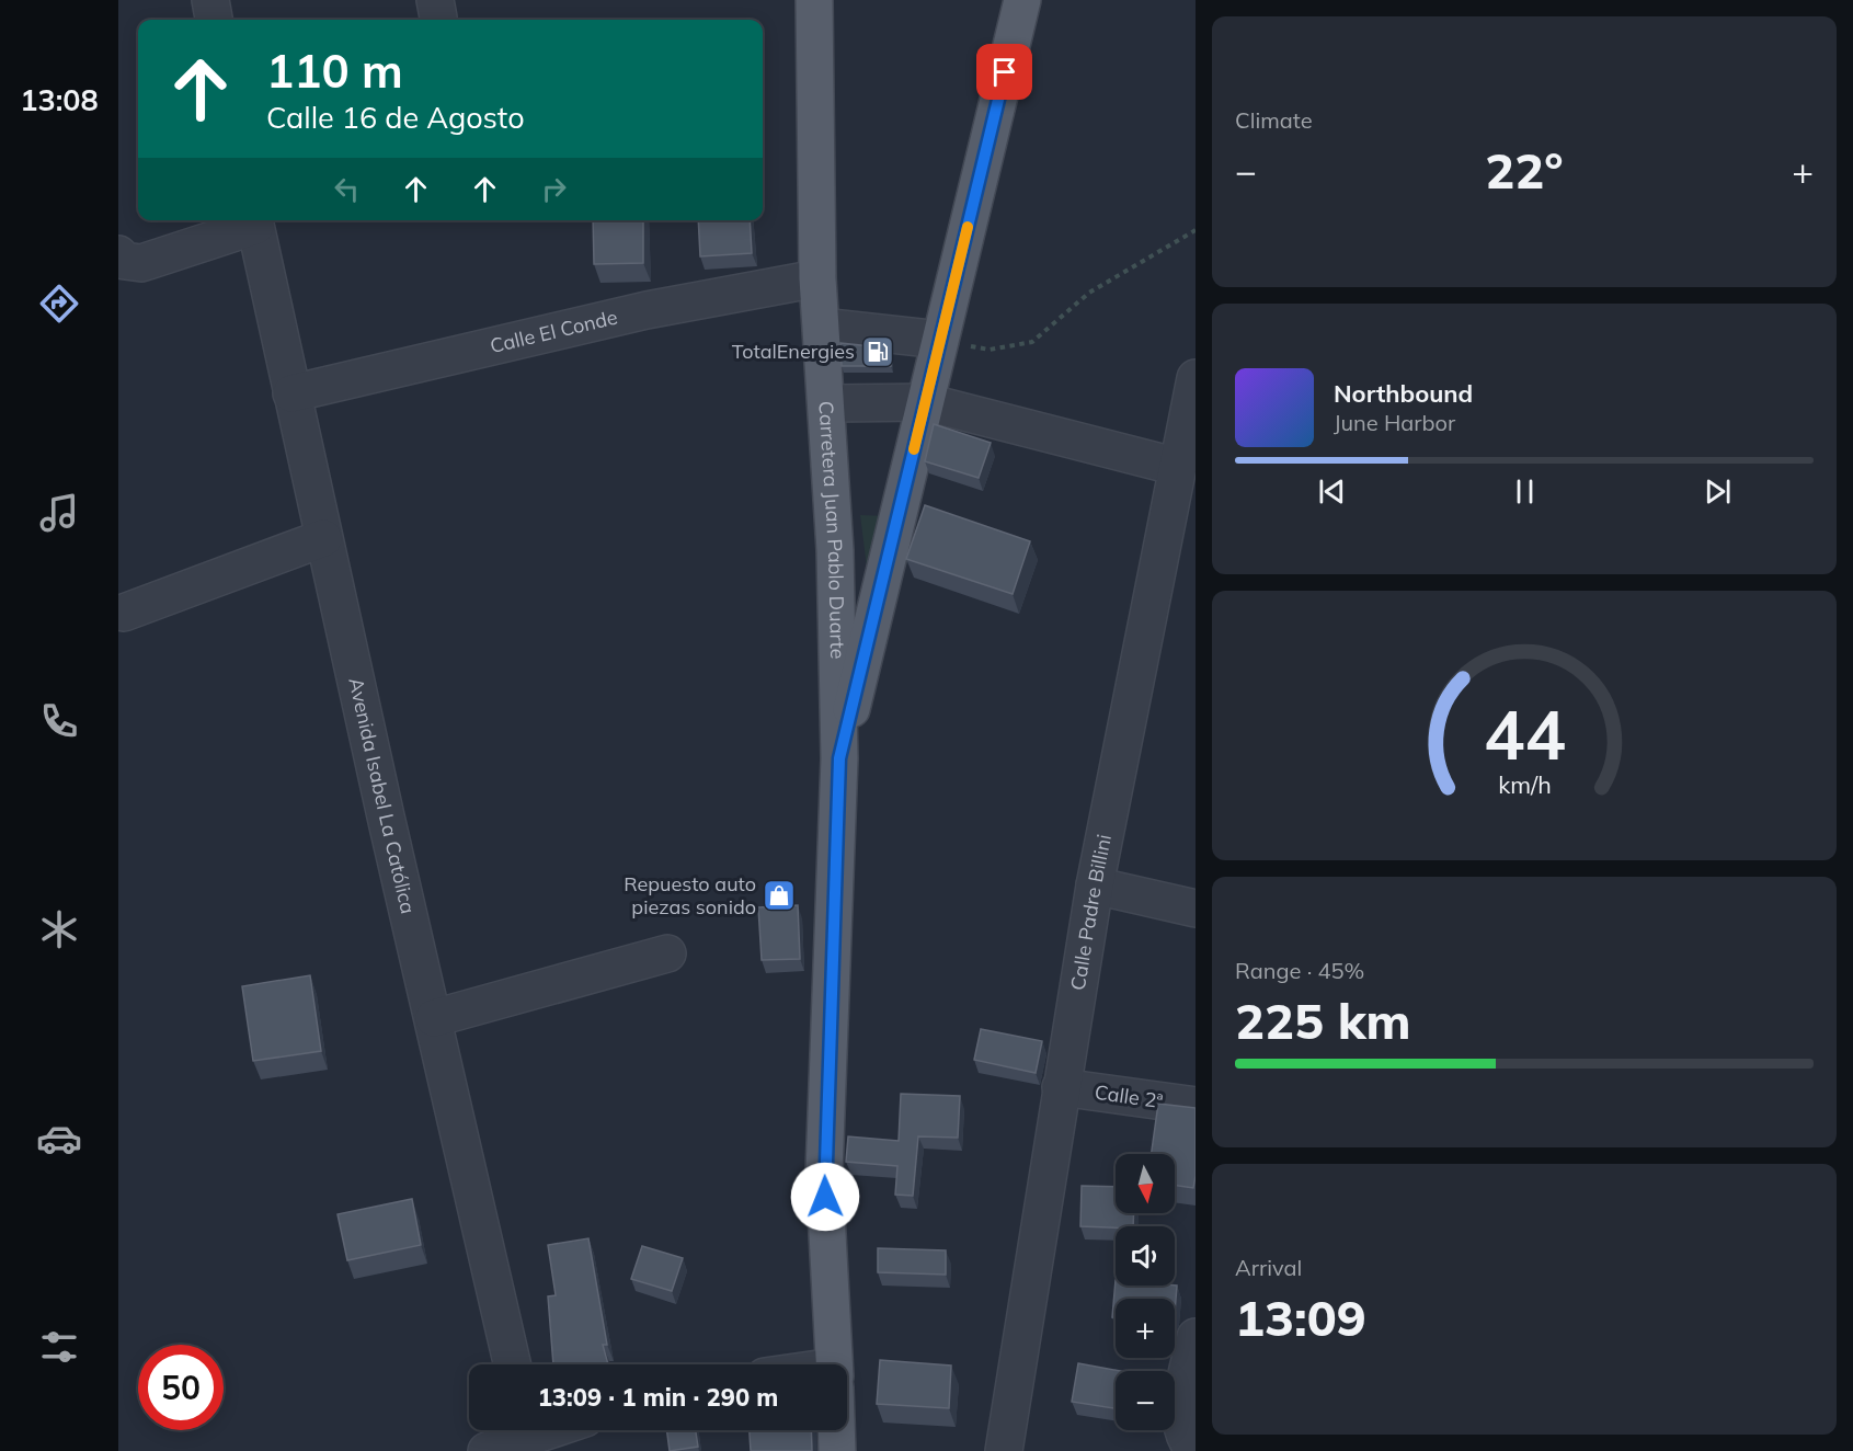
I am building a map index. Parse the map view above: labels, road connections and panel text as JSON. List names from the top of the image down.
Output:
{
  "streets": {
    "main road": ["Carretera Juan Pablo Duarte"],
    "street": [
      "Calle El Conde",
      "Avenida Isabel La Católica",
      "Calle Padre Billini",
      "Calle 2ª"
    ]
  },
  "crossings": [
    ["Calle El Conde", "Carretera Juan Pablo Duarte"],
    ["Calle El Conde", "Avenida Isabel La Católica"],
    ["Calle Padre Billini", "Calle 2ª"]
  ],
  "places": {
    "fuel station": ["TotalEnergies"],
    "shop": ["Repuesto auto piezas sonido"]
  },
  "north": "bottom",
  "page": {
    "tabs": "13:08",
    "tile": [
      "Climate",
      ["Range · 45%", "225 km"],
      ["Arrival", "13:09"]
    ],
    "turn": ["110 m", "Calle 16 de Agosto"],
    "heat": ["−", "22°", "+"],
    "song": ["Northbound", "June Harbor"],
    "map_buttons": ["+", "−"],
    "limit": "50",
    "trip": "13:09 · 1 min · 290 m",
    "gauge": ["44", "km/h"]
  }
}
